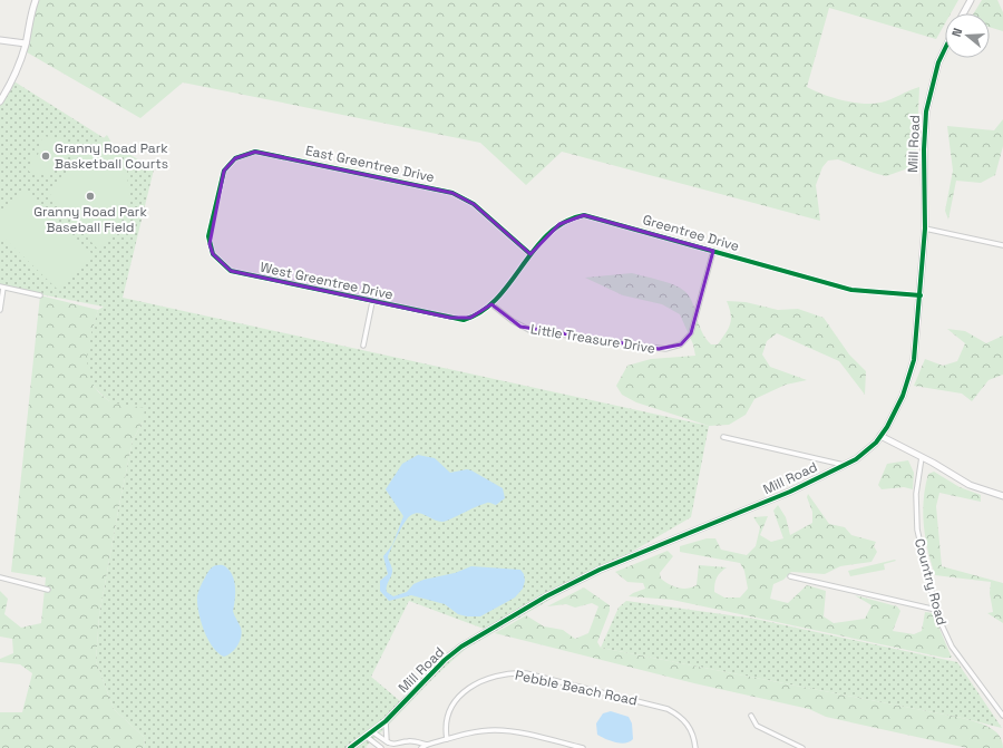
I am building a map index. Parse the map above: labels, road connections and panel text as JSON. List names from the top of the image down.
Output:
{
  "streets": {
    "main road": ["Mill Road"],
    "street": [
      "East Greentree Drive",
      "Greentree Drive",
      "West Greentree Drive",
      "Little Treasure Drive",
      "Country Road",
      "Pebble Beach Road"
    ]
  },
  "crossings": [
    ["Mill Road", "Greentree Drive"],
    ["East Greentree Drive", "Greentree Drive"],
    ["East Greentree Drive", "West Greentree Drive"],
    ["Greentree Drive", "West Greentree Drive"],
    ["Greentree Drive", "Little Treasure Drive"],
    ["West Greentree Drive", "Little Treasure Drive"]
  ],
  "places": ["Granny Road Park Basketball Courts", "Granny Road Park Baseball Field"],
  "north": "left"
}
